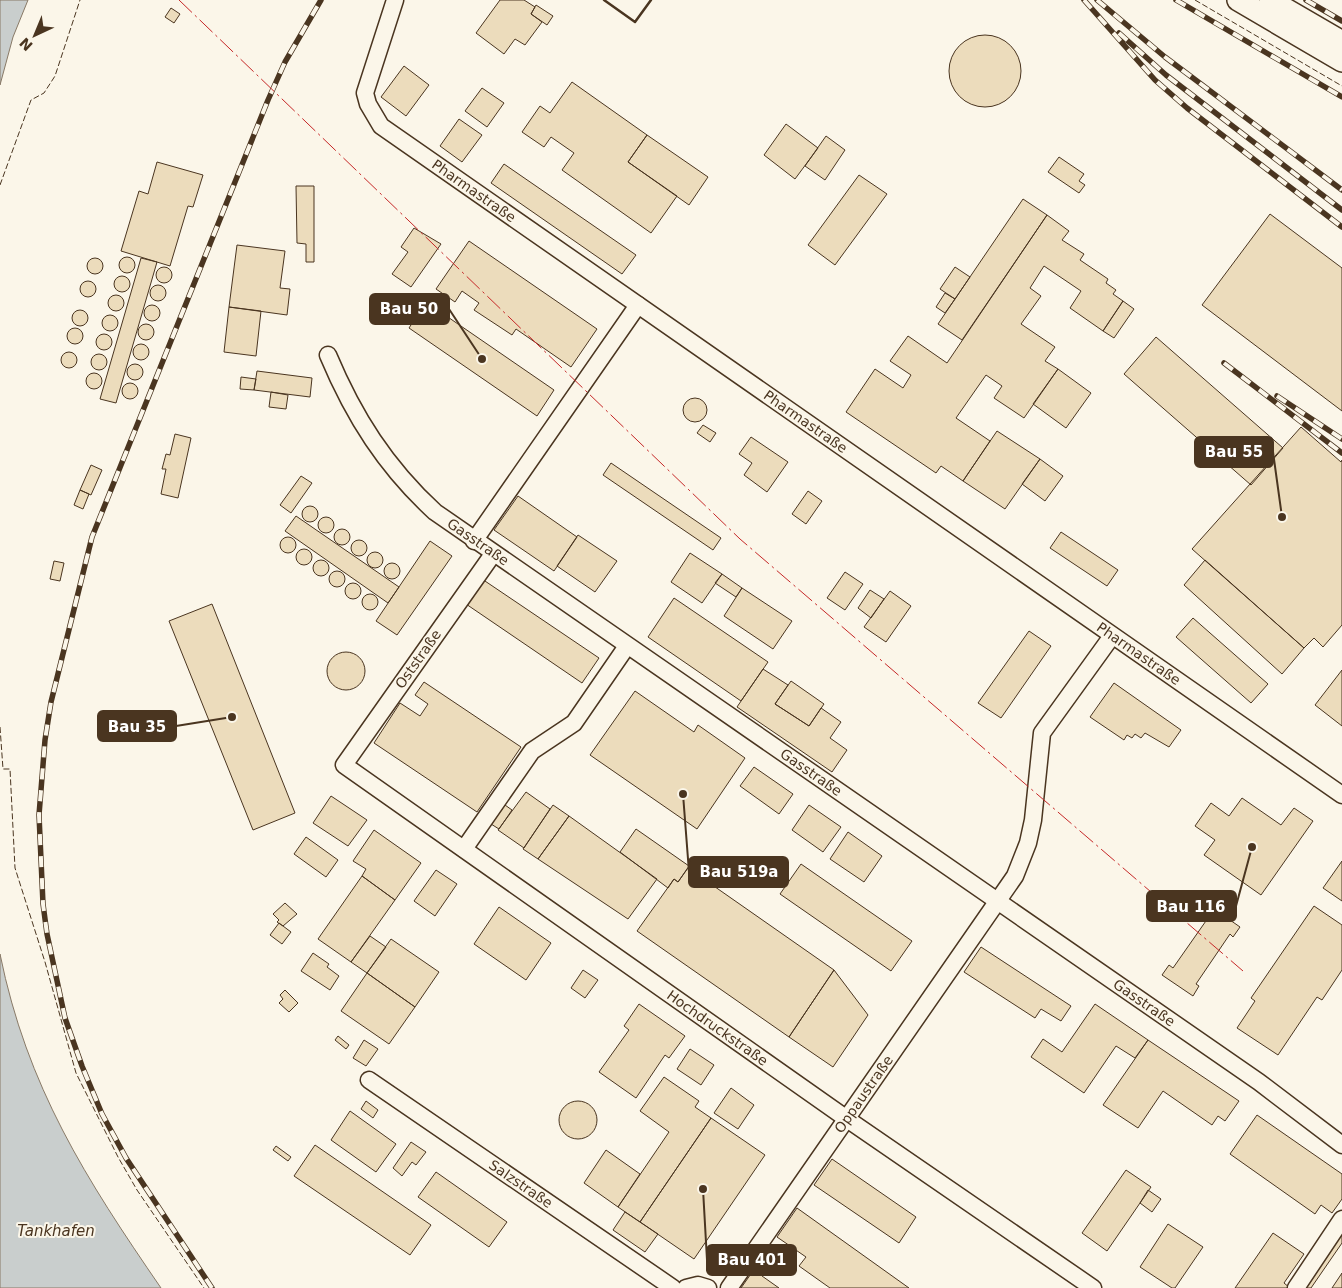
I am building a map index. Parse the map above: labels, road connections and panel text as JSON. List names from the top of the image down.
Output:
{
  "streets": {
    "street": [
      "Pharmastraße",
      "Gasstraße",
      "Oststraße",
      "Hochdruckstraße",
      "Oppaustraße",
      "Salzstraße"
    ]
  },
  "crossings": [
    ["Pharmastraße", "Oppaustraße"],
    ["Gasstraße", "Oststraße"],
    ["Gasstraße", "Oppaustraße"],
    ["Oststraße", "Hochdruckstraße"],
    ["Hochdruckstraße", "Oppaustraße"]
  ],
  "water": ["Tankhafen"],
  "places": [
    "Bau 50",
    "Bau 55",
    "Bau 35",
    "Bau 519a",
    "Bau 116",
    "Bau 401"
  ],
  "north": "bottom left"
}
